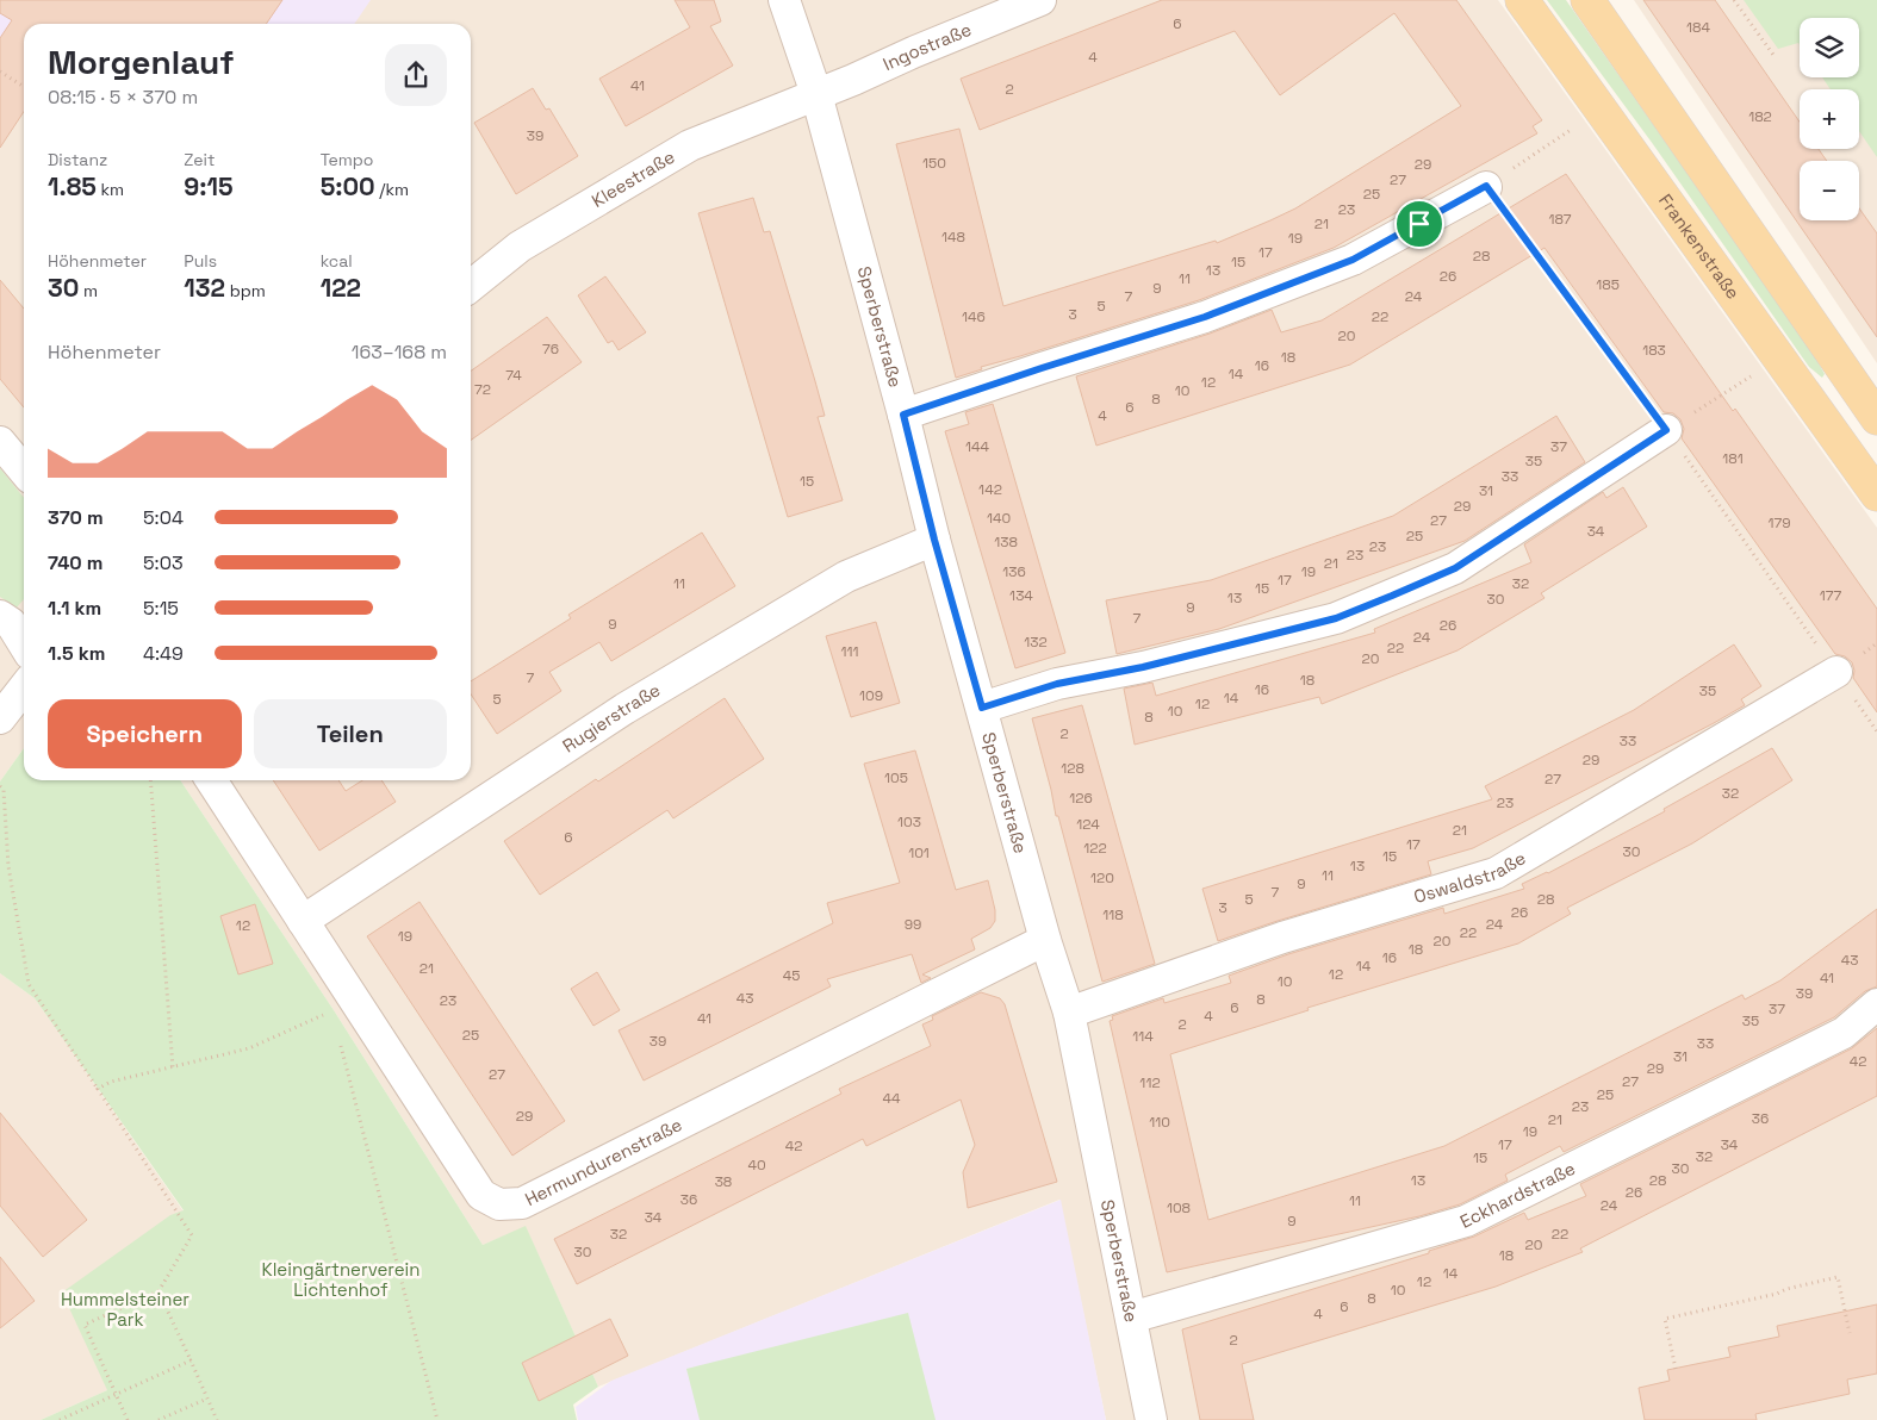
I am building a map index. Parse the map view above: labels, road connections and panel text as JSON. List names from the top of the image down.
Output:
{
  "streets": {
    "main road": ["Frankenstraße"],
    "street": [
      "Ingostraße",
      "Kleestraße",
      "Sperberstraße",
      "Rugierstraße",
      "Oswaldstraße",
      "Hermundurenstraße",
      "Eckhardstraße"
    ]
  },
  "crossings": [
    ["Ingostraße", "Kleestraße"],
    ["Ingostraße", "Sperberstraße"],
    ["Kleestraße", "Sperberstraße"],
    ["Sperberstraße", "Rugierstraße"],
    ["Sperberstraße", "Oswaldstraße"],
    ["Sperberstraße", "Hermundurenstraße"],
    ["Sperberstraße", "Eckhardstraße"],
    ["Rugierstraße", "Hermundurenstraße"]
  ],
  "parks": ["Kleingärtnerverein Lichtenhof", "Hummelsteiner Park"],
  "house_numbers": [
    "6",
    "184",
    "4",
    "41",
    "2",
    "182",
    "39",
    "150",
    "29",
    "27",
    "25",
    "23",
    "187",
    "21",
    "148",
    "19",
    "17",
    "28",
    "15",
    "13",
    "26",
    "11",
    "185",
    "9",
    "7",
    "24",
    "5",
    "3",
    "146",
    "22",
    "20",
    "76",
    "183",
    "18",
    "16",
    "14",
    "74",
    "12",
    "72",
    "10",
    "8",
    "6",
    "4",
    "144",
    "37",
    "181",
    "35",
    "33",
    "15",
    "142",
    "31",
    "29",
    "140",
    "27",
    "179",
    "34",
    "25",
    "138",
    "23",
    "23",
    "21",
    "136",
    "19",
    "17",
    "11",
    "32",
    "15",
    "134",
    "177",
    "13",
    "30",
    "9",
    "7",
    "9",
    "26",
    "24",
    "132",
    "22",
    "111",
    "20",
    "7",
    "18",
    "16",
    "35",
    "109",
    "14",
    "5",
    "12",
    "10",
    "8",
    "2",
    "33",
    "29",
    "128",
    "105",
    "27",
    "32",
    "126",
    "23",
    "103",
    "124",
    "21",
    "6",
    "17",
    "122",
    "30",
    "101",
    "15",
    "13",
    "11",
    "120",
    "9",
    "7",
    "5",
    "28",
    "3",
    "26",
    "118",
    "99",
    "24",
    "12",
    "22",
    "19",
    "20",
    "18",
    "16",
    "43",
    "14",
    "21",
    "12",
    "45",
    "41",
    "10",
    "39",
    "43",
    "8",
    "23",
    "6",
    "37",
    "4",
    "41",
    "35",
    "2",
    "25",
    "114",
    "39",
    "33",
    "31",
    "42",
    "29",
    "27",
    "27",
    "112",
    "25",
    "44",
    "23",
    "29",
    "36",
    "21",
    "110",
    "19",
    "17",
    "34",
    "42",
    "32",
    "15",
    "40",
    "30",
    "13",
    "28",
    "38",
    "26",
    "36",
    "11",
    "24",
    "108",
    "34",
    "9",
    "32",
    "22",
    "20",
    "30",
    "18",
    "14",
    "12",
    "10",
    "8",
    "6",
    "4",
    "2"
  ],
  "page": {
    "map_buttons": ["+", "−"],
    "heading": ["Morgenlauf", "08:15 · 5 × 370 m"],
    "stats": [
      ["Distanz", "1.85 km"],
      ["Zeit", "9:15"],
      ["Tempo", "5:00 /km"],
      ["Höhenmeter", "30 m"],
      ["Puls", "132 bpm"],
      ["kcal", "122"]
    ],
    "chart": ["Höhenmeter", "163–168 m"],
    "list": [
      {
        "name": "370 m",
        "note": "5:04"
      },
      {
        "name": "740 m",
        "note": "5:03"
      },
      {
        "name": "1.1 km",
        "note": "5:15"
      },
      {
        "name": "1.5 km",
        "note": "4:49"
      }
    ],
    "buttons": ["Speichern", "Teilen"]
  }
}
